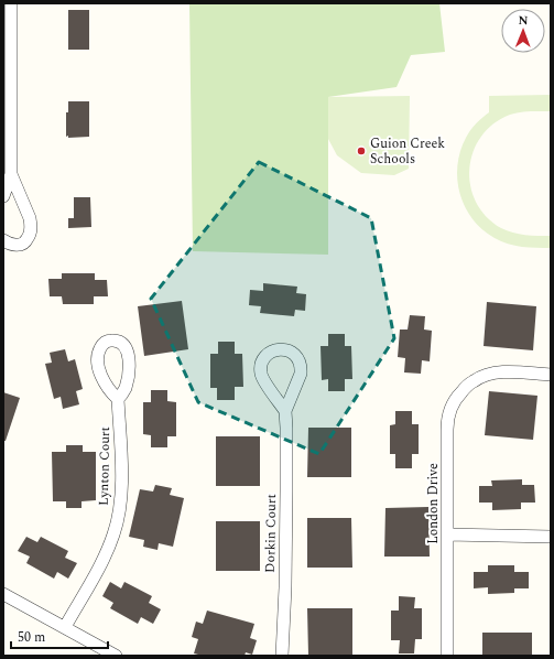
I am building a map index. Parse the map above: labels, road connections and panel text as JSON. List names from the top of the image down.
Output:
{
  "streets": {
    "street": ["Lynton Court", "London Drive", "Dorkin Court"]
  },
  "places": ["Guion Creek Schools"],
  "scale_bar": "50 m",
  "north": "top"
}
